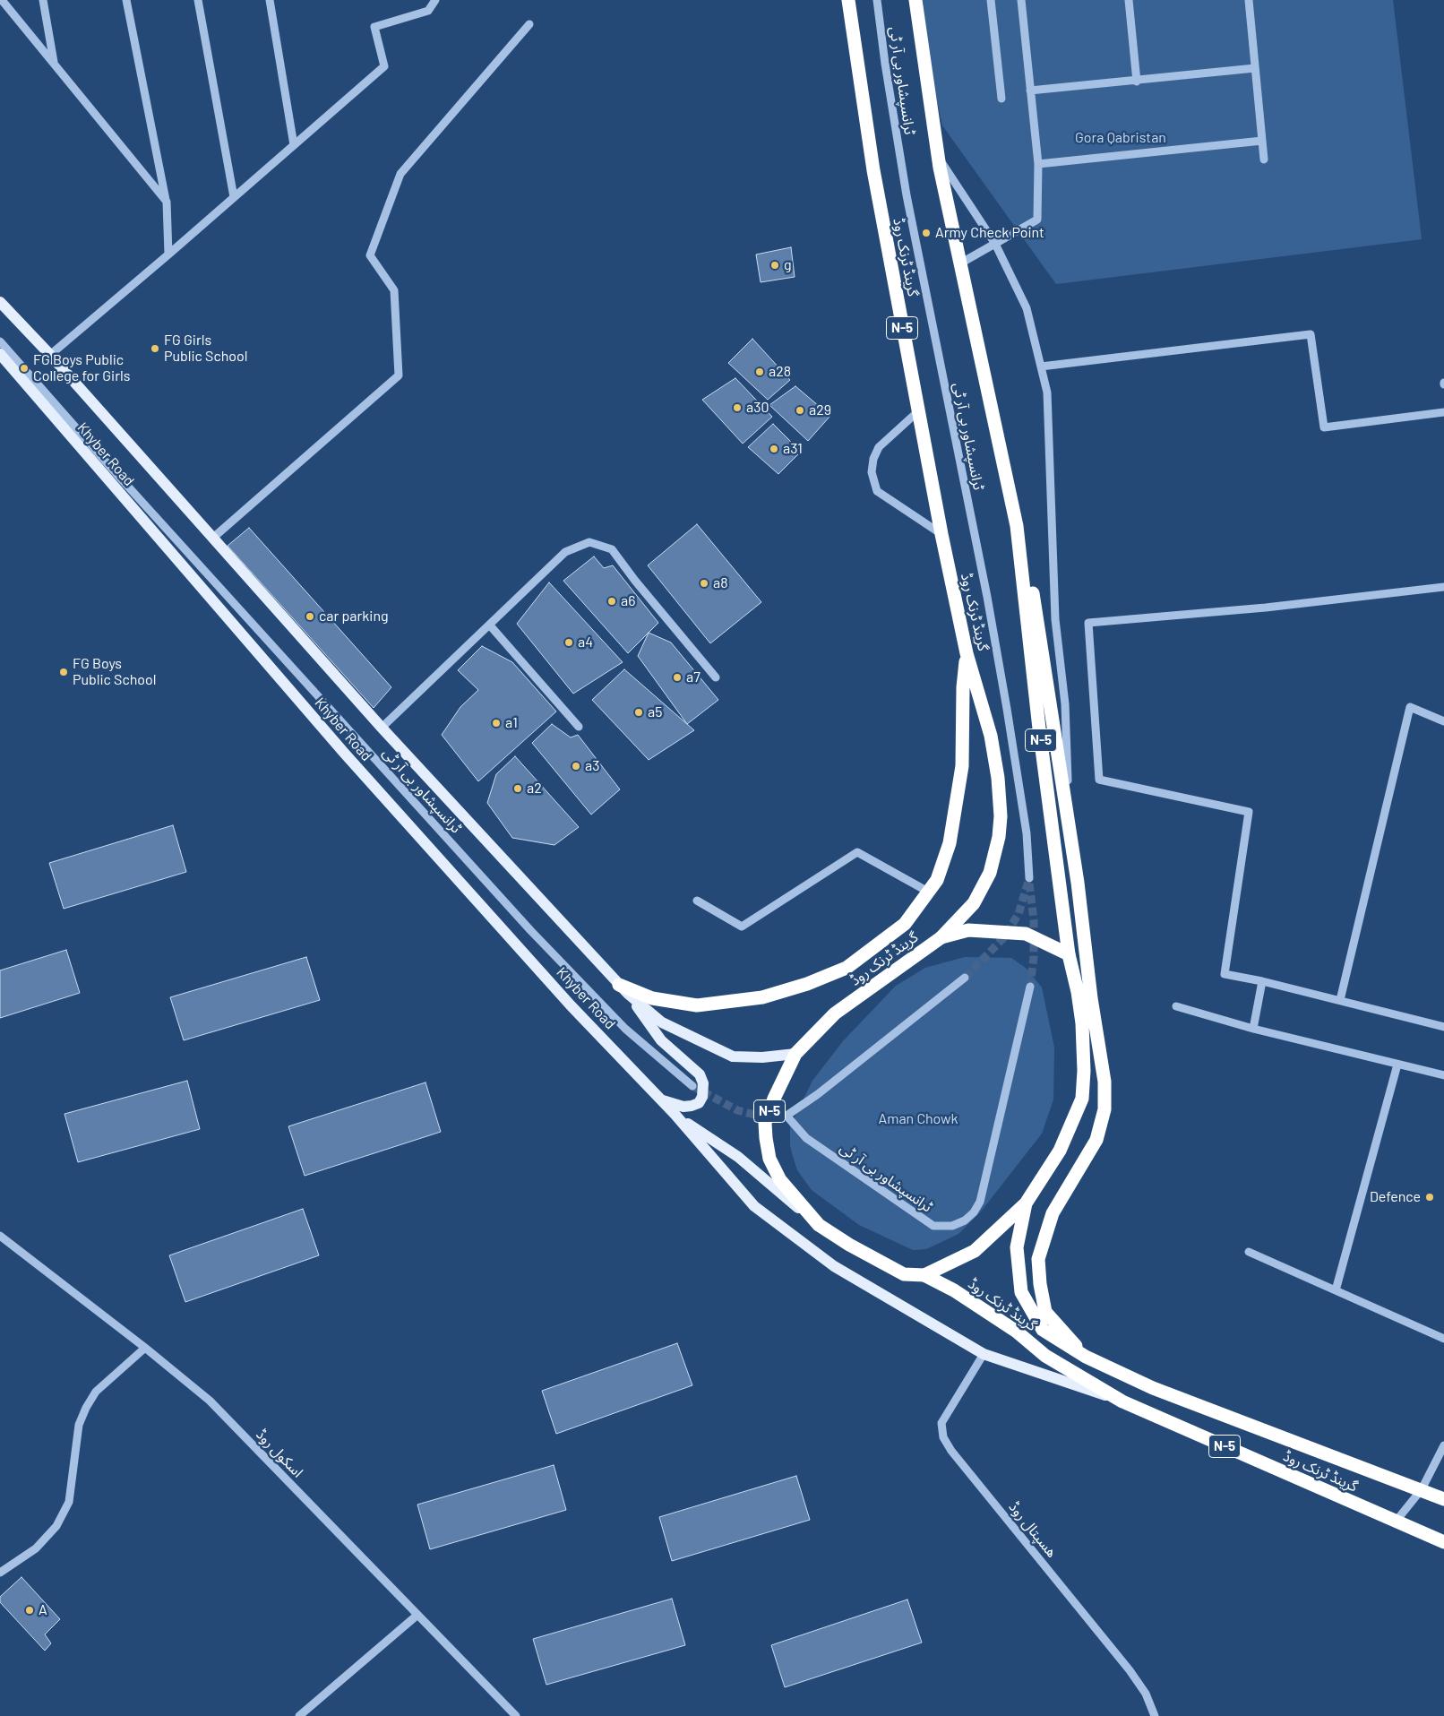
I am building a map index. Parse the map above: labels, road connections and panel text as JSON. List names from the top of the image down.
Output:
{
  "streets": {
    "highway": ["گرینڈ ٹرنک روڈ", "N-5"],
    "main road": ["Khyber Road"],
    "street": ["ٹرانسپشاور بی آر ٹی", "اسکول روڈ", "ھسپتال روڈ"]
  },
  "parks": ["Gora Qabristan", "Aman Chowk"],
  "places": [
    "Army Check Point",
    "g",
    "FG Girls Public School",
    "FG Boys Public College for Girls",
    "a28",
    "a30",
    "a29",
    "a31",
    "a8",
    "a6",
    "car parking",
    "a4",
    "FG Boys Public School",
    "a7",
    "a5",
    "a1",
    "a3",
    "a2",
    "Defence",
    "A"
  ]
}
